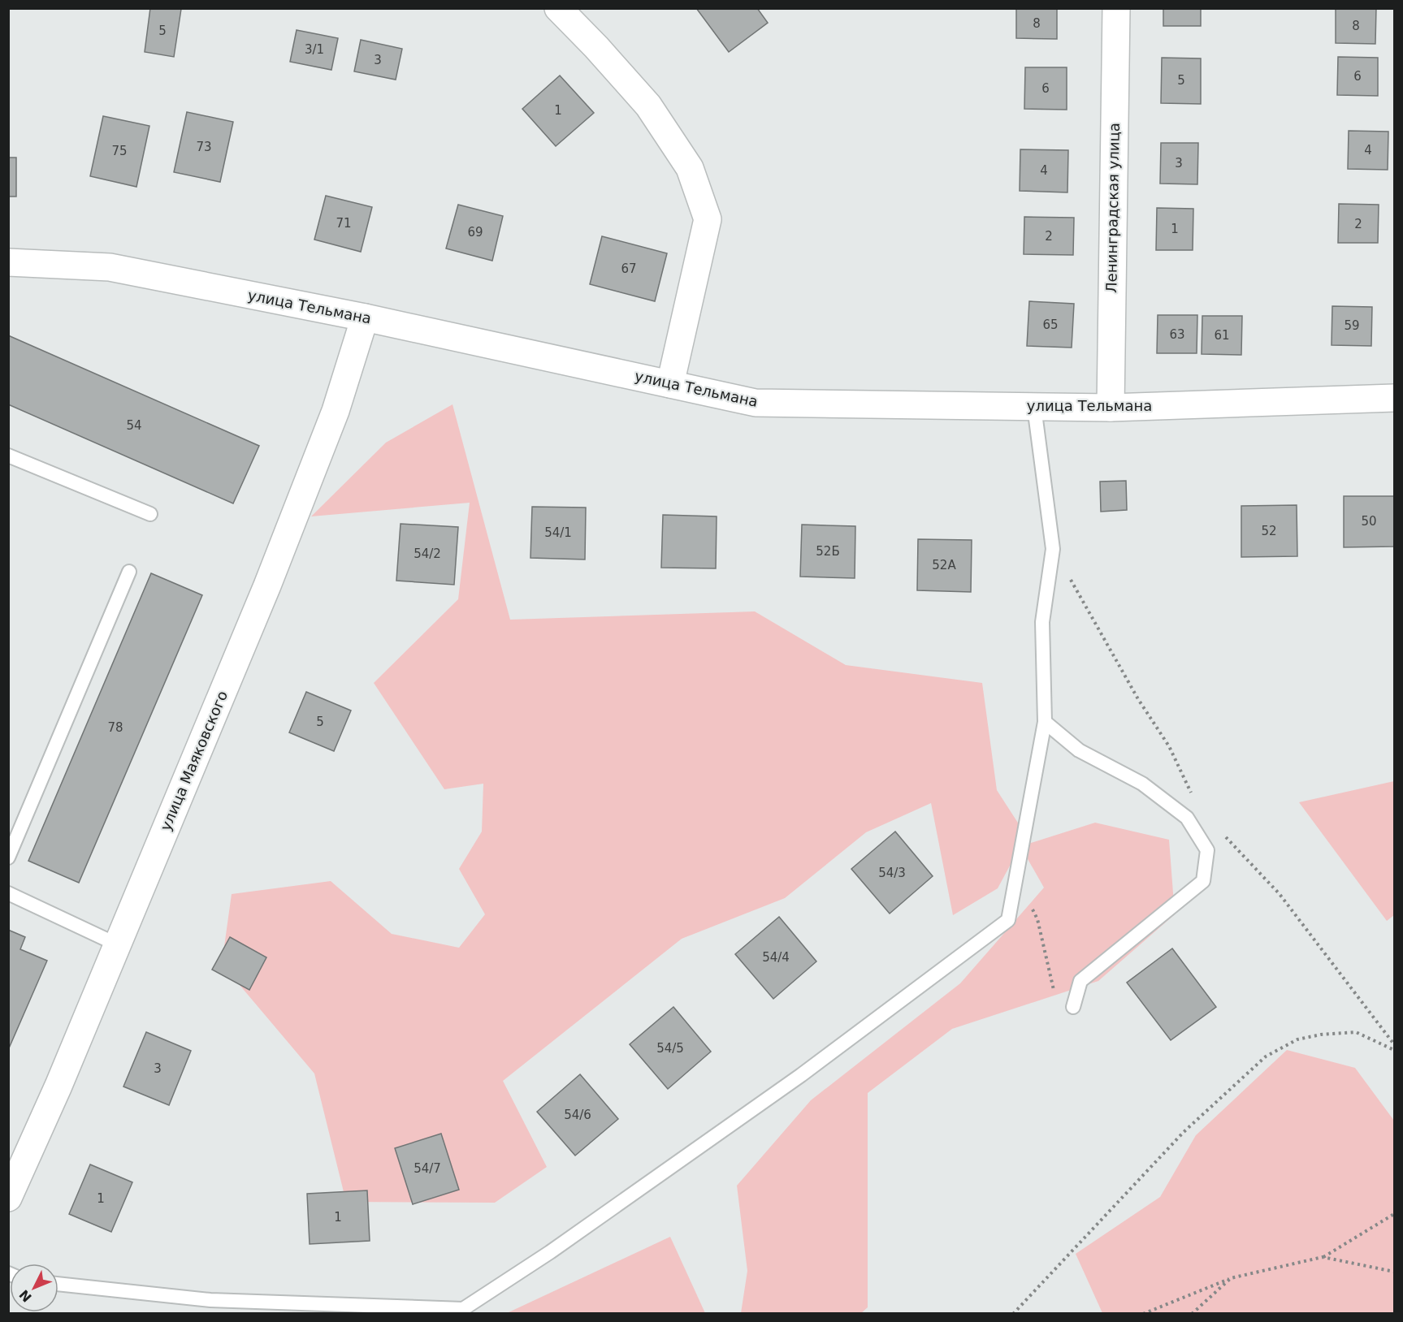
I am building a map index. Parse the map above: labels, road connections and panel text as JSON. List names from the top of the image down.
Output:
{
  "streets": {
    "street": ["Ленинградская улица", "улица Тельмана", "улица Маяковского"]
  },
  "crossings": [
    ["Ленинградская улица", "улица Тельмана"],
    ["улица Тельмана", "улица Маяковского"]
  ],
  "house_numbers": [
    "8",
    "8",
    "5",
    "3/1",
    "3",
    "6",
    "5",
    "6",
    "1",
    "73",
    "4",
    "75",
    "3",
    "4",
    "71",
    "2",
    "1",
    "69",
    "2",
    "67",
    "65",
    "59",
    "63",
    "61",
    "54",
    "50",
    "52",
    "54/1",
    "52Б",
    "54/2",
    "52А",
    "5",
    "78",
    "54/3",
    "54/4",
    "54/5",
    "3",
    "54/6",
    "54/7",
    "1",
    "1"
  ],
  "north": "bottom left"
}
